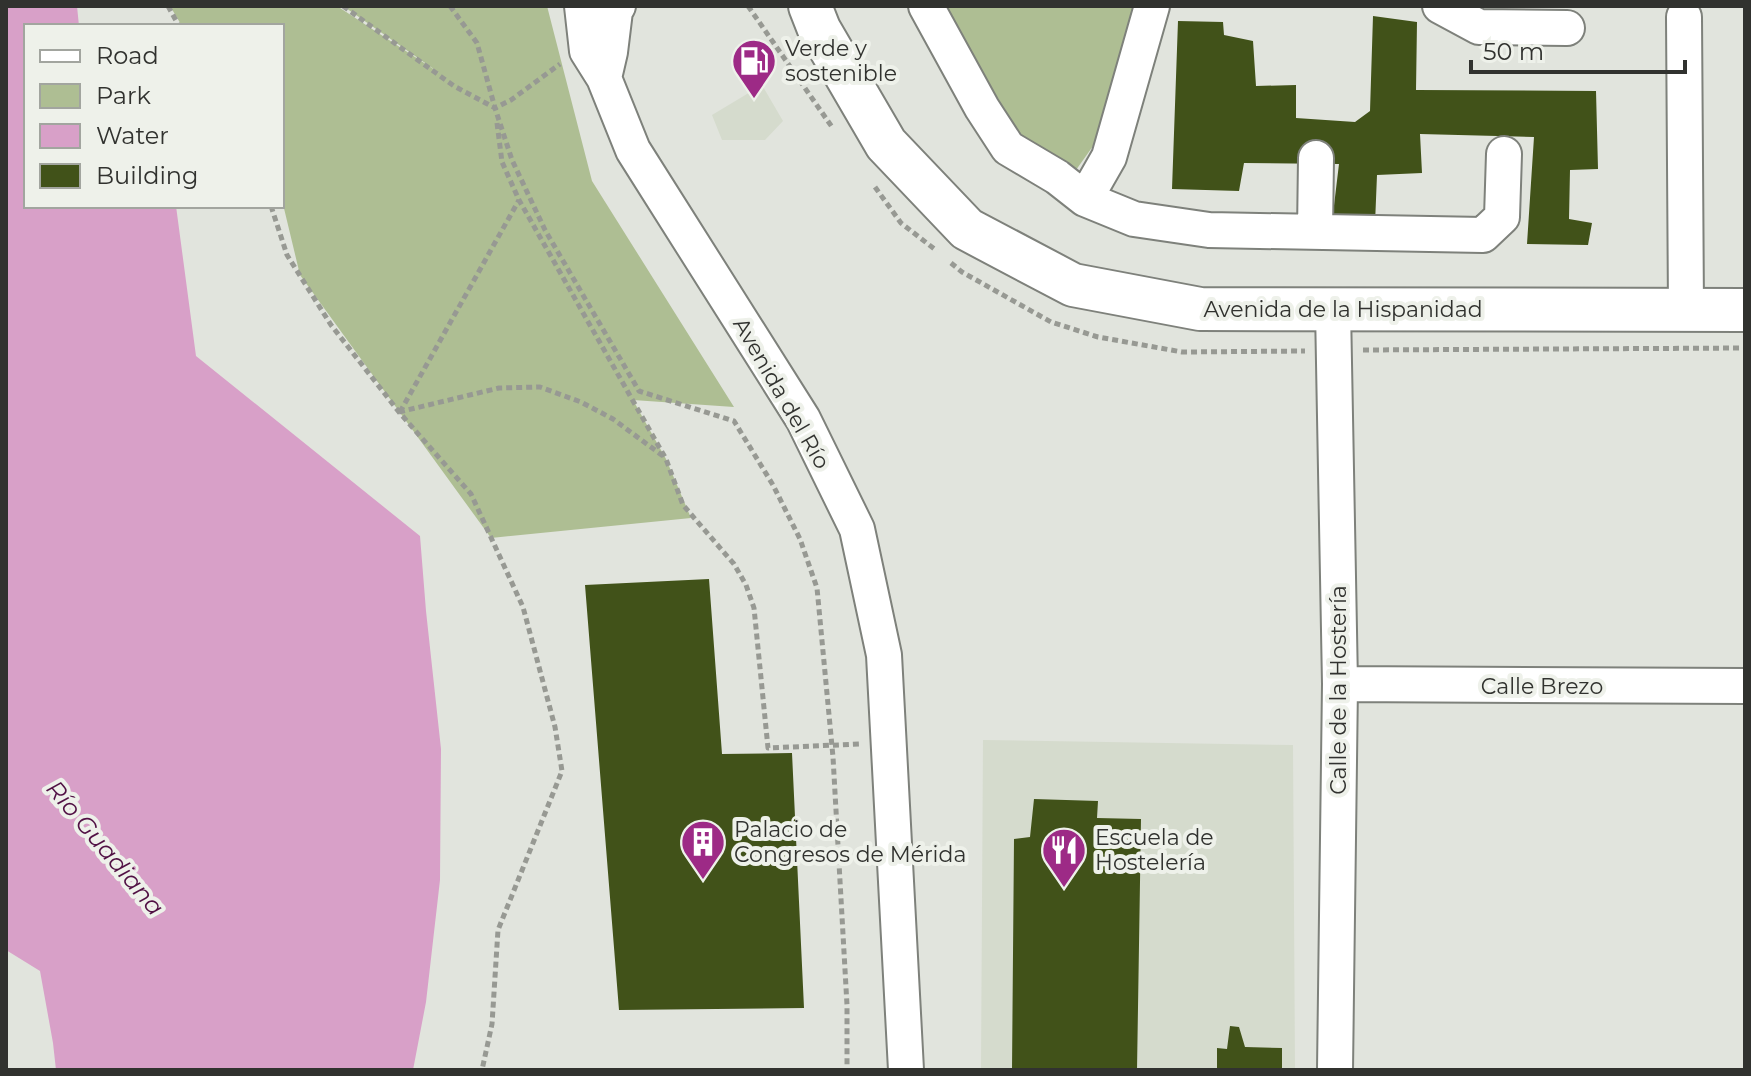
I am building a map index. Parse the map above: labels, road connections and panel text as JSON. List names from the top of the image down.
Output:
{
  "streets": {
    "main road": ["Avenida de la Hispanidad"],
    "street": ["Avenida del Río", "Calle Brezo", "Calle de la Hostería"]
  },
  "crossings": [
    ["Avenida de la Hispanidad", "Calle de la Hostería"],
    ["Calle Brezo", "Calle de la Hostería"]
  ],
  "water": ["Río Guadiana"],
  "places": {
    "fuel station": ["Verde y sostenible"],
    "building": ["Palacio de Congresos de Mérida"],
    "restaurant": ["Escuela de Hostelería"]
  },
  "legend": [
    "Road",
    "Park",
    "Water",
    "Building"
  ],
  "scale_bar": "50 m"
}
